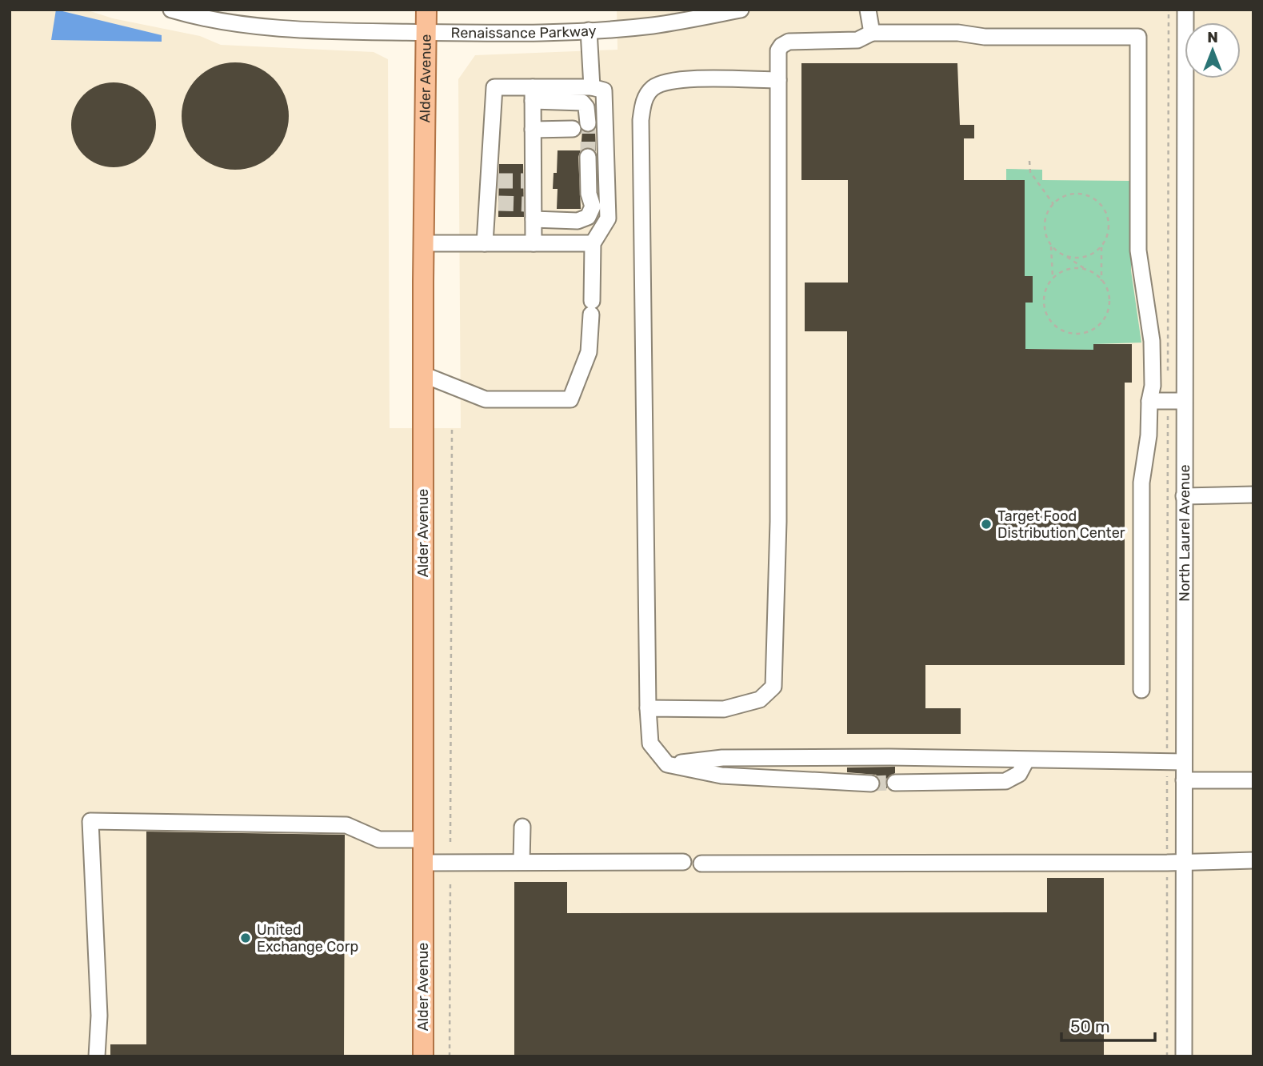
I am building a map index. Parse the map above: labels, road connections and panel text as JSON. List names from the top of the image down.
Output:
{
  "streets": {
    "main road": ["Alder Avenue"],
    "street": ["Renaissance Parkway", "North Laurel Avenue"]
  },
  "crossings": [
    ["Renaissance Parkway", "Alder Avenue"]
  ],
  "places": ["Target Food Distribution Center", "United Exchange Corp"],
  "scale_bar": "50 m",
  "north": "top"
}
